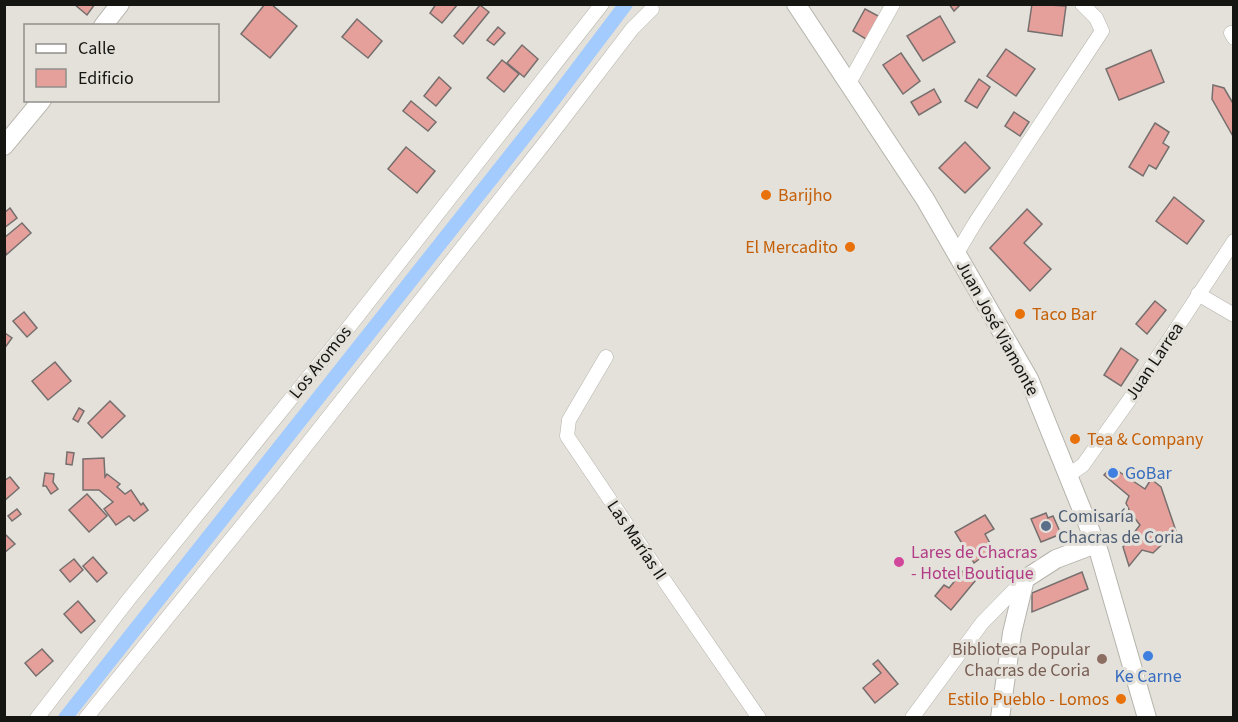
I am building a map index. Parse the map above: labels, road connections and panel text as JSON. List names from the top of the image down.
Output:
{
  "streets": {
    "main road": ["Juan José Viamonte"],
    "street": ["Juan Larrea", "Los Aromos", "Las Marías II"]
  },
  "crossings": [
    ["Juan José Viamonte", "Juan Larrea"]
  ],
  "places": [
    "Barijho",
    "El Mercadito",
    "Taco Bar",
    "Tea & Company",
    "GoBar",
    "Comisaría Chacras de Coria",
    "Lares de Chacras - Hotel Boutique",
    "Ke Carne",
    "Biblioteca Popular Chacras de Coria",
    "Estilo Pueblo - Lomos"
  ],
  "legend": ["Calle", "Edificio"]
}
